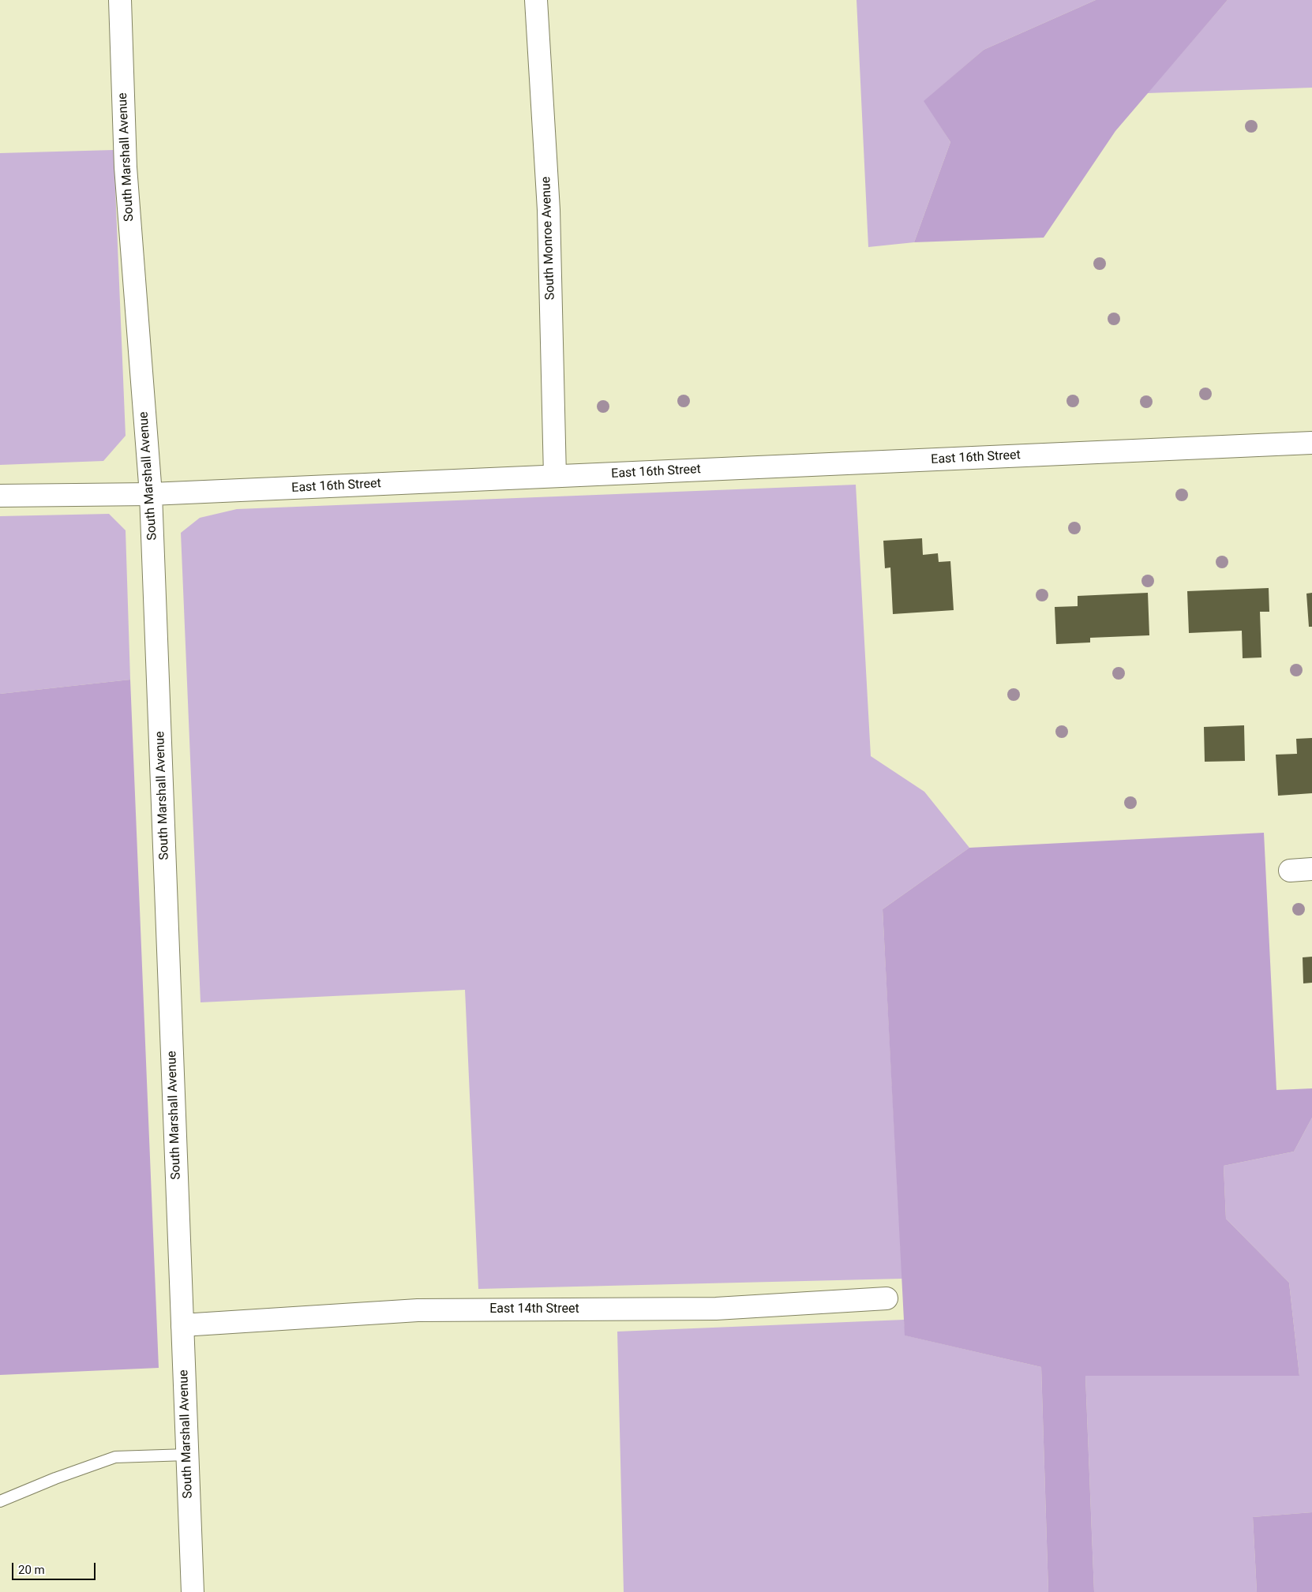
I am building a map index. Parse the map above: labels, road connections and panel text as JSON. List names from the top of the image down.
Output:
{
  "streets": {
    "street": [
      "South Marshall Avenue",
      "South Monroe Avenue",
      "East 16th Street",
      "East 14th Street"
    ]
  },
  "crossings": [
    ["South Marshall Avenue", "East 16th Street"],
    ["South Marshall Avenue", "East 14th Street"],
    ["South Monroe Avenue", "East 16th Street"]
  ],
  "scale_bar": "20 m"
}
